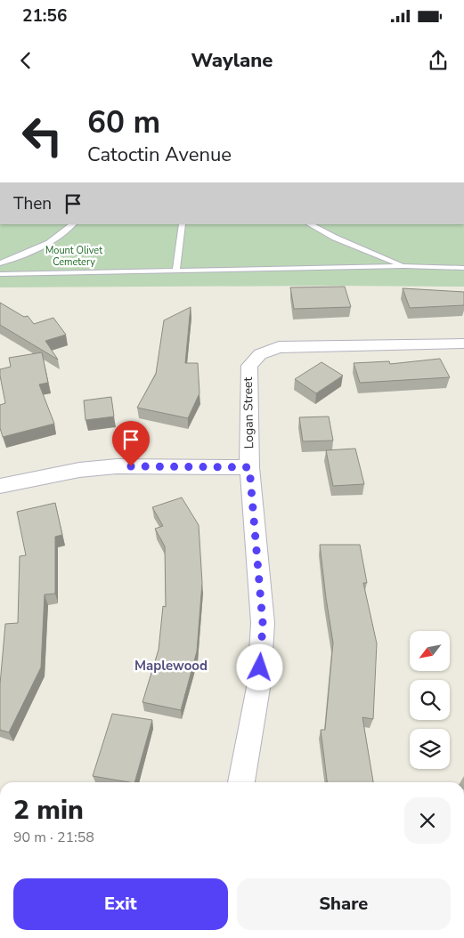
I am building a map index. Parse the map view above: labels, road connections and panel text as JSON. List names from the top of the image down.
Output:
{
  "streets": {
    "street": ["Logan Street"]
  },
  "districts": ["Maplewood"],
  "parks": ["Mount Olivet Cemetery"],
  "north": "bottom left",
  "page": {
    "status": "21:56",
    "header": "Waylane",
    "turn": ["60 m", "Catoctin Avenue"],
    "then": "Then",
    "heading": ["2 min", "90 m · 21:58"],
    "buttons": ["Exit", "Share"]
  }
}
